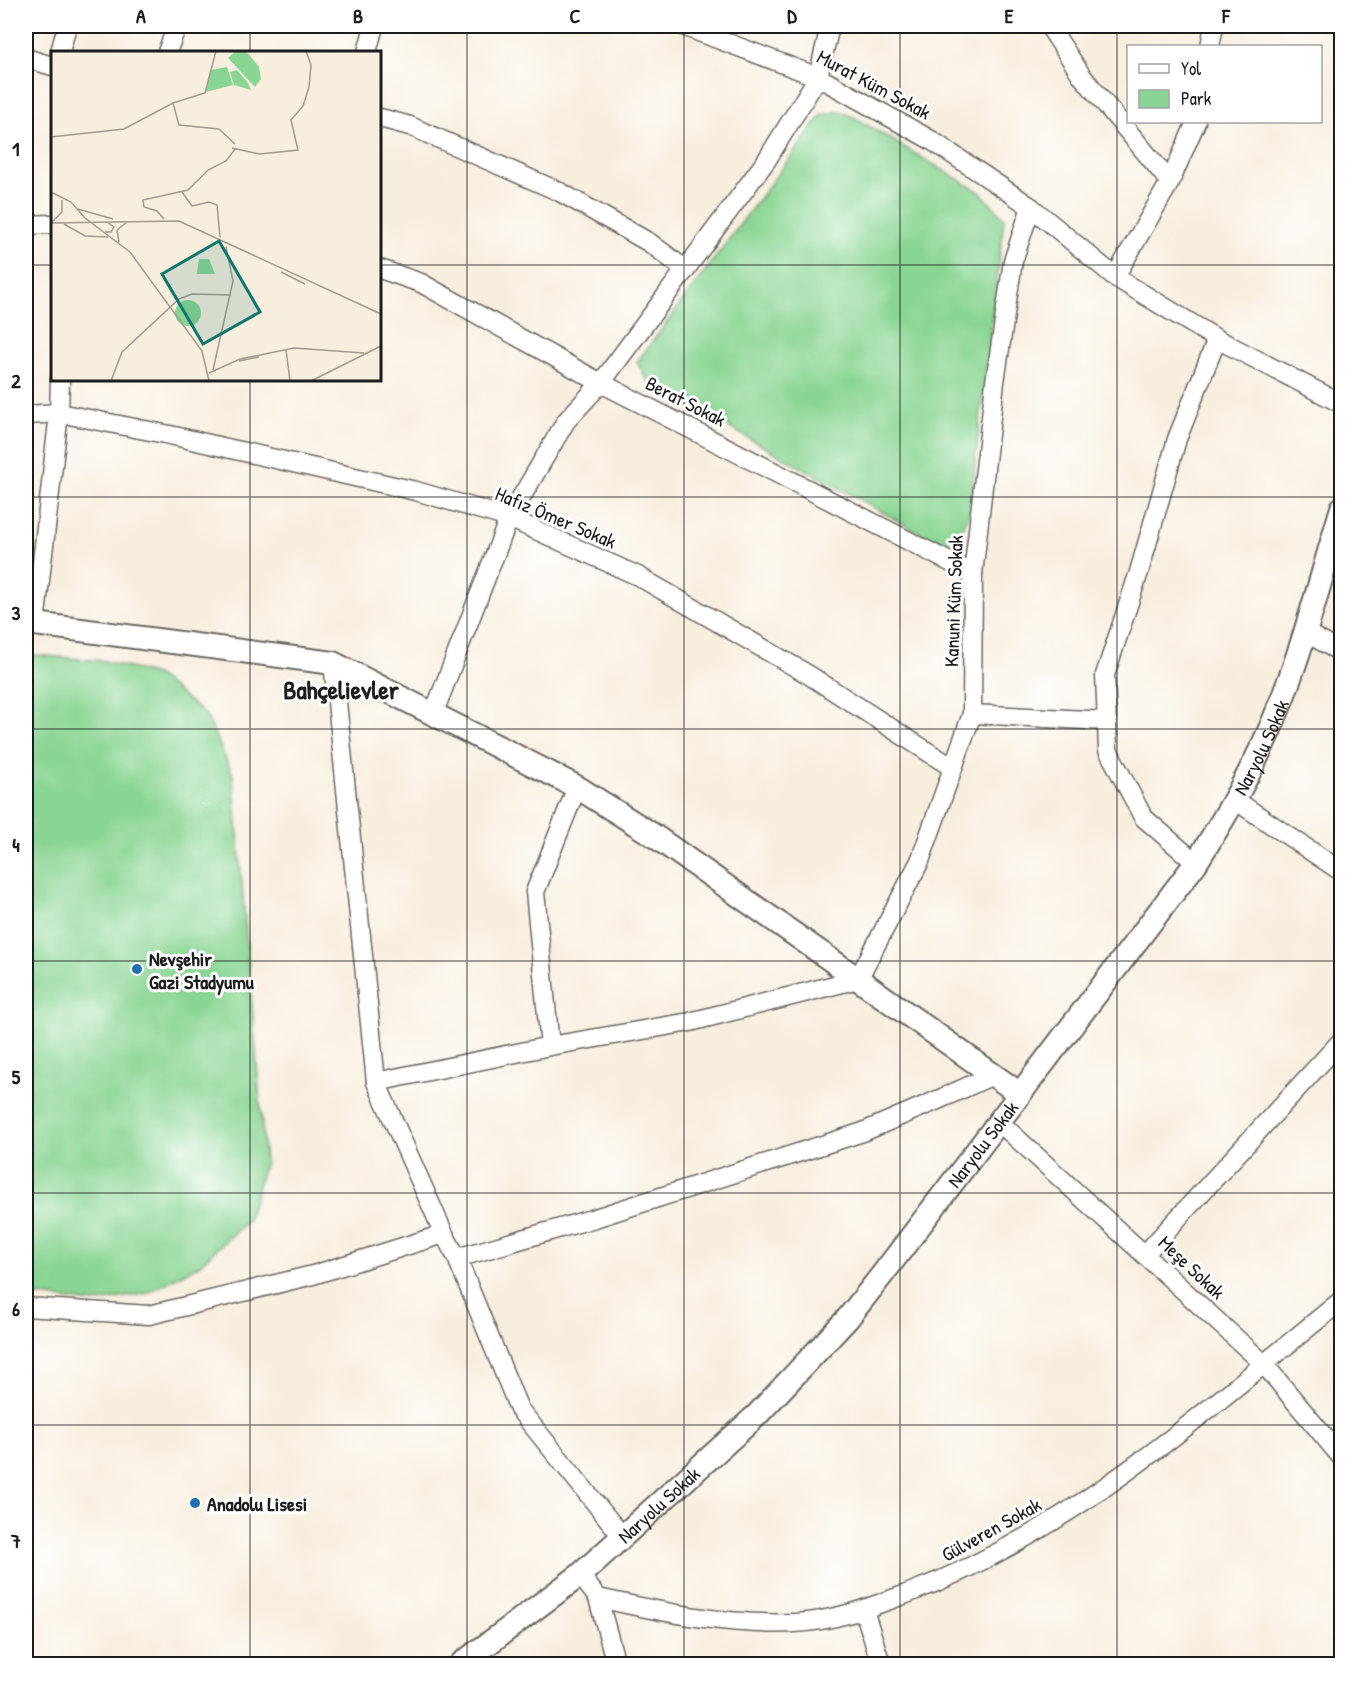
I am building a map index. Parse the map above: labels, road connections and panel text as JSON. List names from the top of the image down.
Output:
{
  "streets": {
    "street": [
      "Murat Küm Sokak",
      "Berat Sokak",
      "Hafız Ömer Sokak",
      "Kanuni Küm Sokak",
      "Naryolu Sokak",
      "Meşe Sokak",
      "Gülveren Sokak"
    ]
  },
  "crossings": [
    ["Murat Küm Sokak", "Kanuni Küm Sokak"],
    ["Berat Sokak", "Kanuni Küm Sokak"],
    ["Hafız Ömer Sokak", "Kanuni Küm Sokak"],
    ["Naryolu Sokak", "Meşe Sokak"],
    ["Meşe Sokak", "Gülveren Sokak"]
  ],
  "districts": ["Bahçelievler"],
  "places": ["Nevşehir Gazi Stadyumu", "Anadolu Lisesi"],
  "legend": ["Yol", "Park"],
  "grid": {
    "columns": [
      "A",
      "B",
      "C",
      "D",
      "E",
      "F"
    ],
    "rows": [
      "1",
      "2",
      "3",
      "4",
      "5",
      "6",
      "7"
    ]
  }
}
